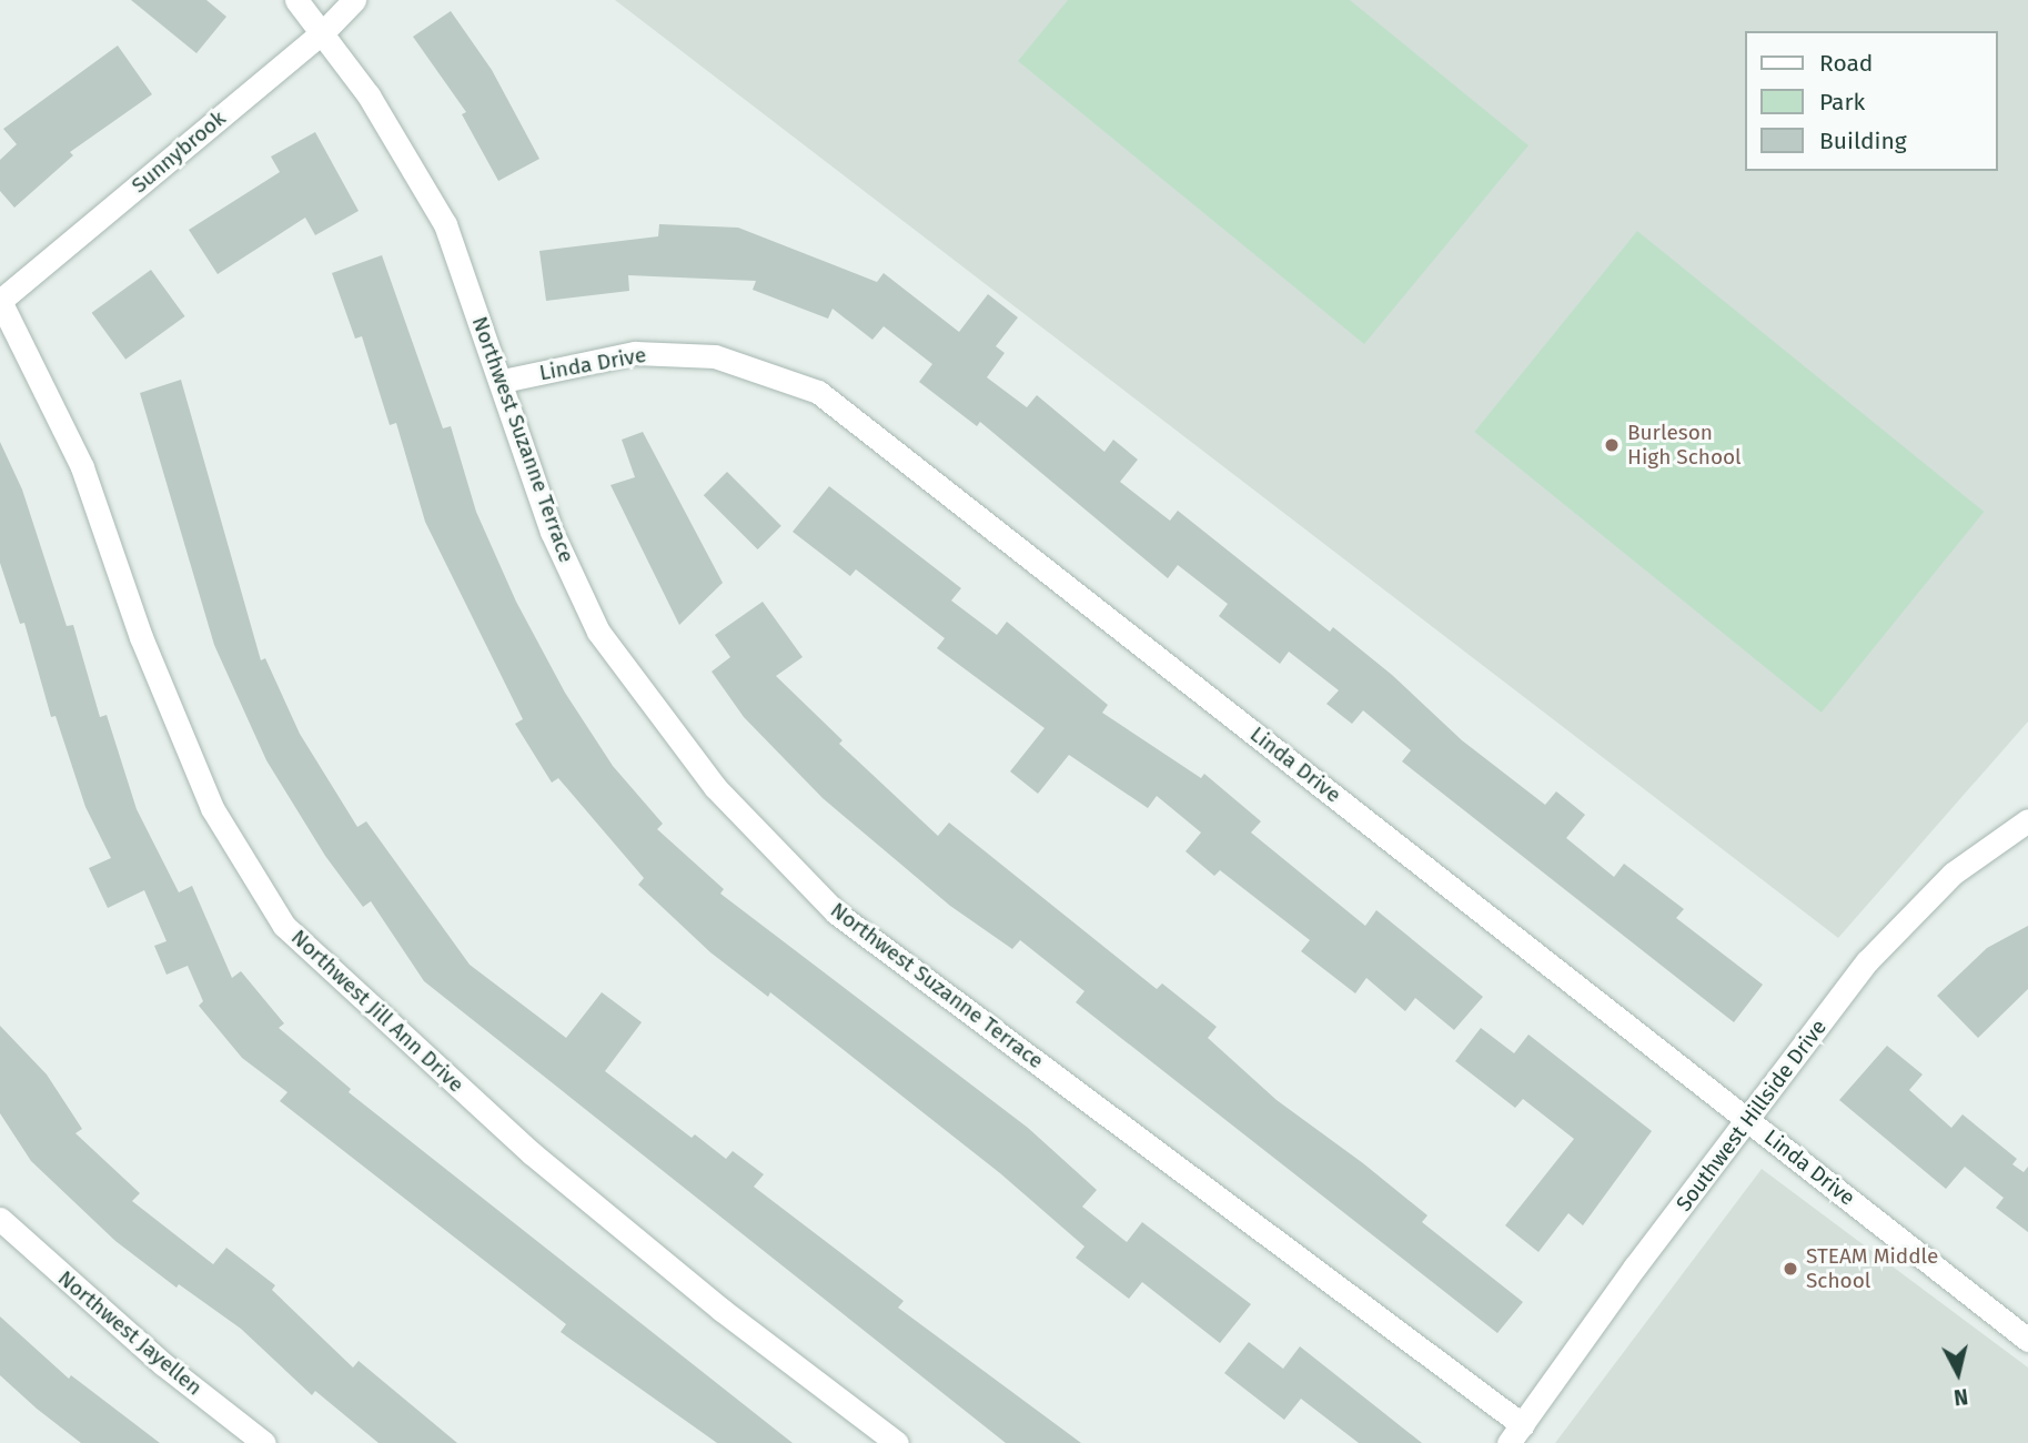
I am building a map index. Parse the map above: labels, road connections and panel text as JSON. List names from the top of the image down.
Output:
{
  "streets": {
    "street": [
      "Sunnybrook",
      "Linda Drive",
      "Northwest Suzanne Terrace",
      "Northwest Jill Ann Drive",
      "Southwest Hillside Drive",
      "Northwest Jayellen"
    ]
  },
  "crossings": [
    ["Sunnybrook", "Northwest Suzanne Terrace"],
    ["Sunnybrook", "Northwest Jill Ann Drive"],
    ["Linda Drive", "Northwest Suzanne Terrace"],
    ["Linda Drive", "Southwest Hillside Drive"],
    ["Northwest Suzanne Terrace", "Southwest Hillside Drive"]
  ],
  "places": ["Burleson High School", "STEAM Middle School"],
  "legend": ["Road", "Park", "Building"],
  "north": "bottom"
}
